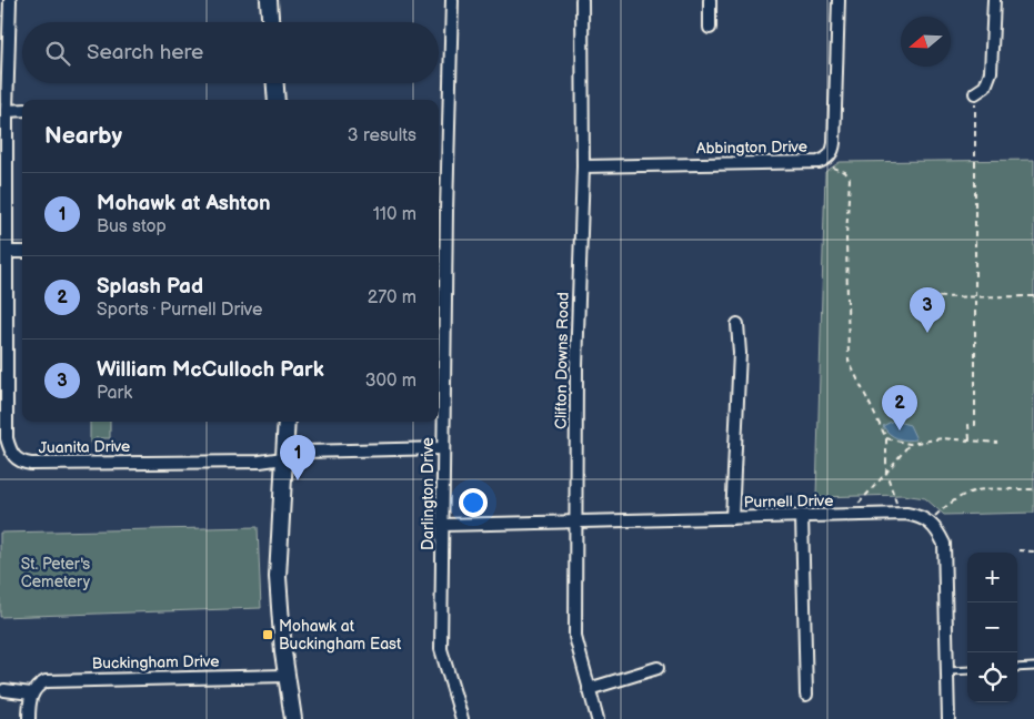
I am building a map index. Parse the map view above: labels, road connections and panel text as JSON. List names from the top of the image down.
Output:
{
  "streets": {
    "street": [
      "Abbington Drive",
      "Clifton Downs Road",
      "Juanita Drive",
      "Darlington Drive",
      "Purnell Drive",
      "Buckingham Drive"
    ]
  },
  "crossings": [
    ["Abbington Drive", "Clifton Downs Road"],
    ["Clifton Downs Road", "Purnell Drive"],
    ["Darlington Drive", "Purnell Drive"]
  ],
  "parks": ["St. Peter's Cemetery"],
  "places": {
    "transit": ["Mohawk at Buckingham East"]
  },
  "north": "left",
  "page": {
    "search": "Search here",
    "heading": ["Nearby", "3 results"],
    "list": [
      {
        "mark": "1",
        "name": "Mohawk at Ashton",
        "note": "Bus stop",
        "value": "110 m"
      },
      {
        "mark": "2",
        "name": "Splash Pad",
        "note": "Sports · Purnell Drive",
        "value": "270 m"
      },
      {
        "mark": "3",
        "name": "William McCulloch Park",
        "note": "Park",
        "value": "300 m"
      }
    ],
    "pins": ["3", "2", "1"],
    "map_buttons": ["+", "−"]
  }
}
